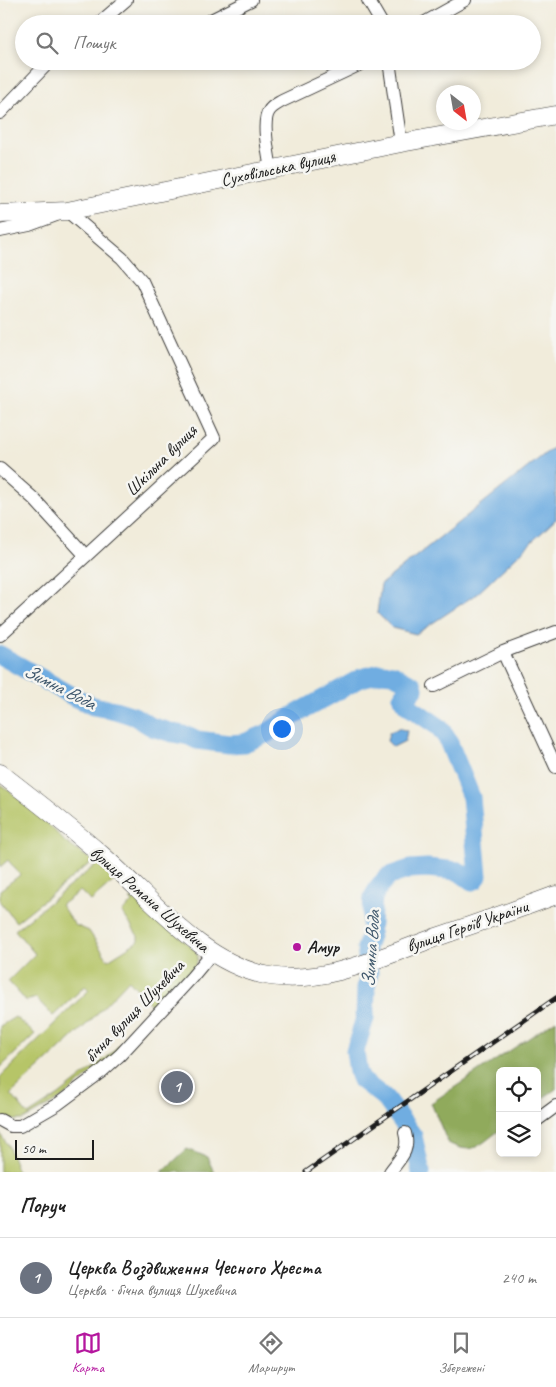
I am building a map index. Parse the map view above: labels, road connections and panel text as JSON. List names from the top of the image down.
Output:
{
  "streets": {
    "main road": ["Суховільська вулиця", "вулиця Романа Шухевича", "вулиця Героїв України"],
    "street": ["Шкільна вулиця", "бічна вулиця Шухевича"]
  },
  "crossings": [
    ["Суховільська вулиця", "Шкільна вулиця"],
    ["вулиця Романа Шухевича", "вулиця Героїв України"],
    ["вулиця Романа Шухевича", "бічна вулиця Шухевича"]
  ],
  "water": ["Зимна Вода"],
  "places": ["Амур"],
  "scale_bar": "50 m",
  "north": "bottom right",
  "page": {
    "search": "Пошук",
    "pins": "1",
    "scale": "50 m",
    "heading": "Поруч",
    "list": [
      {
        "mark": "1",
        "name": "Церква Воздвиження Чесного Хреста",
        "note": "Церква · бічна вулиця Шухевича",
        "value": "240 m"
      }
    ],
    "nav": ["Карта", "Маршрут", "Збережені"]
  }
}
